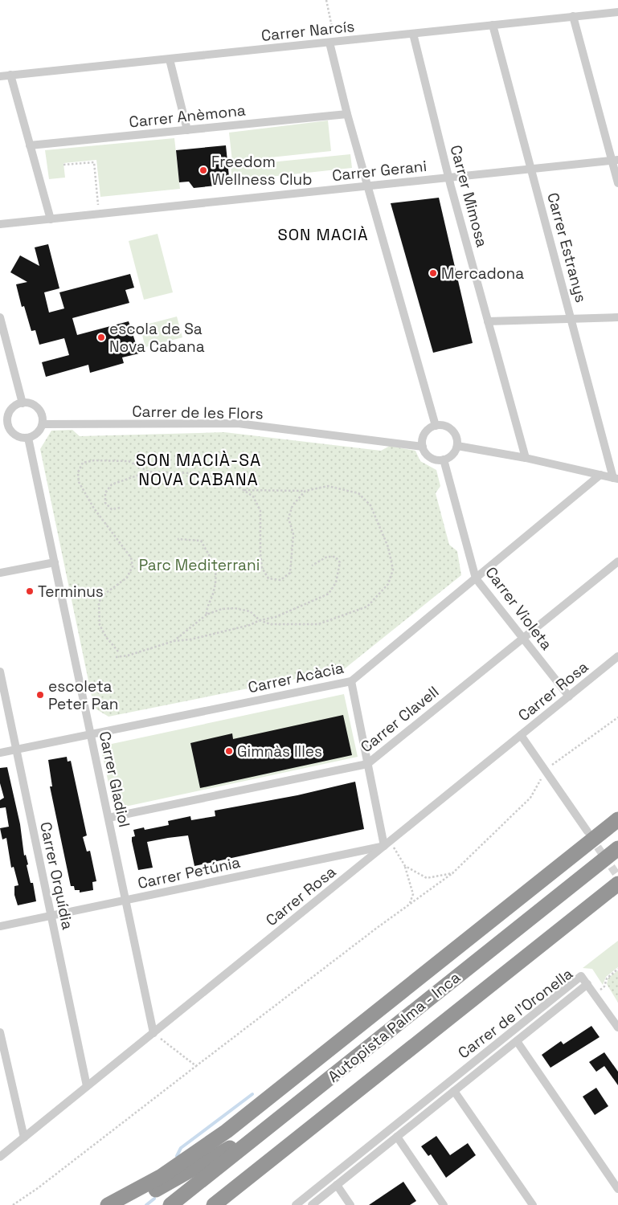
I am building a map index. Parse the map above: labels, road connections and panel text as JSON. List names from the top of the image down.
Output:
{
  "streets": {
    "highway": ["Autopista Palma - Inca"],
    "street": [
      "Carrer Narcís",
      "Carrer Anèmona",
      "Carrer Gerani",
      "Carrer Mimosa",
      "Carrer Estranys",
      "Carrer de les Flors",
      "Carrer Violeta",
      "Carrer Acàcia",
      "Carrer Rosa",
      "Carrer Clavell",
      "Carrer Gladiol",
      "Carrer Petúnia",
      "Carrer Orquídia",
      "Carrer de l'Oronella"
    ]
  },
  "crossings": [
    ["Carrer Narcís", "Carrer Mimosa"],
    ["Carrer Narcís", "Carrer Estranys"],
    ["Carrer Gerani", "Carrer Mimosa"],
    ["Carrer Gerani", "Carrer Estranys"],
    ["Carrer de les Flors", "Carrer Violeta"],
    ["Carrer de les Flors", "Carrer Gladiol"],
    ["Carrer Violeta", "Carrer Acàcia"],
    ["Carrer Violeta", "Carrer Rosa"],
    ["Carrer Violeta", "Carrer Clavell"],
    ["Carrer Acàcia", "Carrer Gladiol"],
    ["Carrer Acàcia", "Carrer Orquídia"],
    ["Carrer Rosa", "Carrer Gladiol"],
    ["Carrer Rosa", "Carrer Petúnia"],
    ["Carrer Rosa", "Carrer Orquídia"],
    ["Carrer Clavell", "Carrer Gladiol"],
    ["Carrer Gladiol", "Carrer Petúnia"],
    ["Carrer Petúnia", "Carrer Orquídia"]
  ],
  "districts": ["SON MACIÀ", "SON MACIÀ-SA NOVA CABANA"],
  "parks": ["Parc Mediterrani"],
  "places": [
    "Freedom Wellness Club",
    "Mercadona",
    "escola de Sa Nova Cabana",
    "Terminus",
    "escoleta Peter Pan",
    "Gimnàs Illes"
  ]
}
